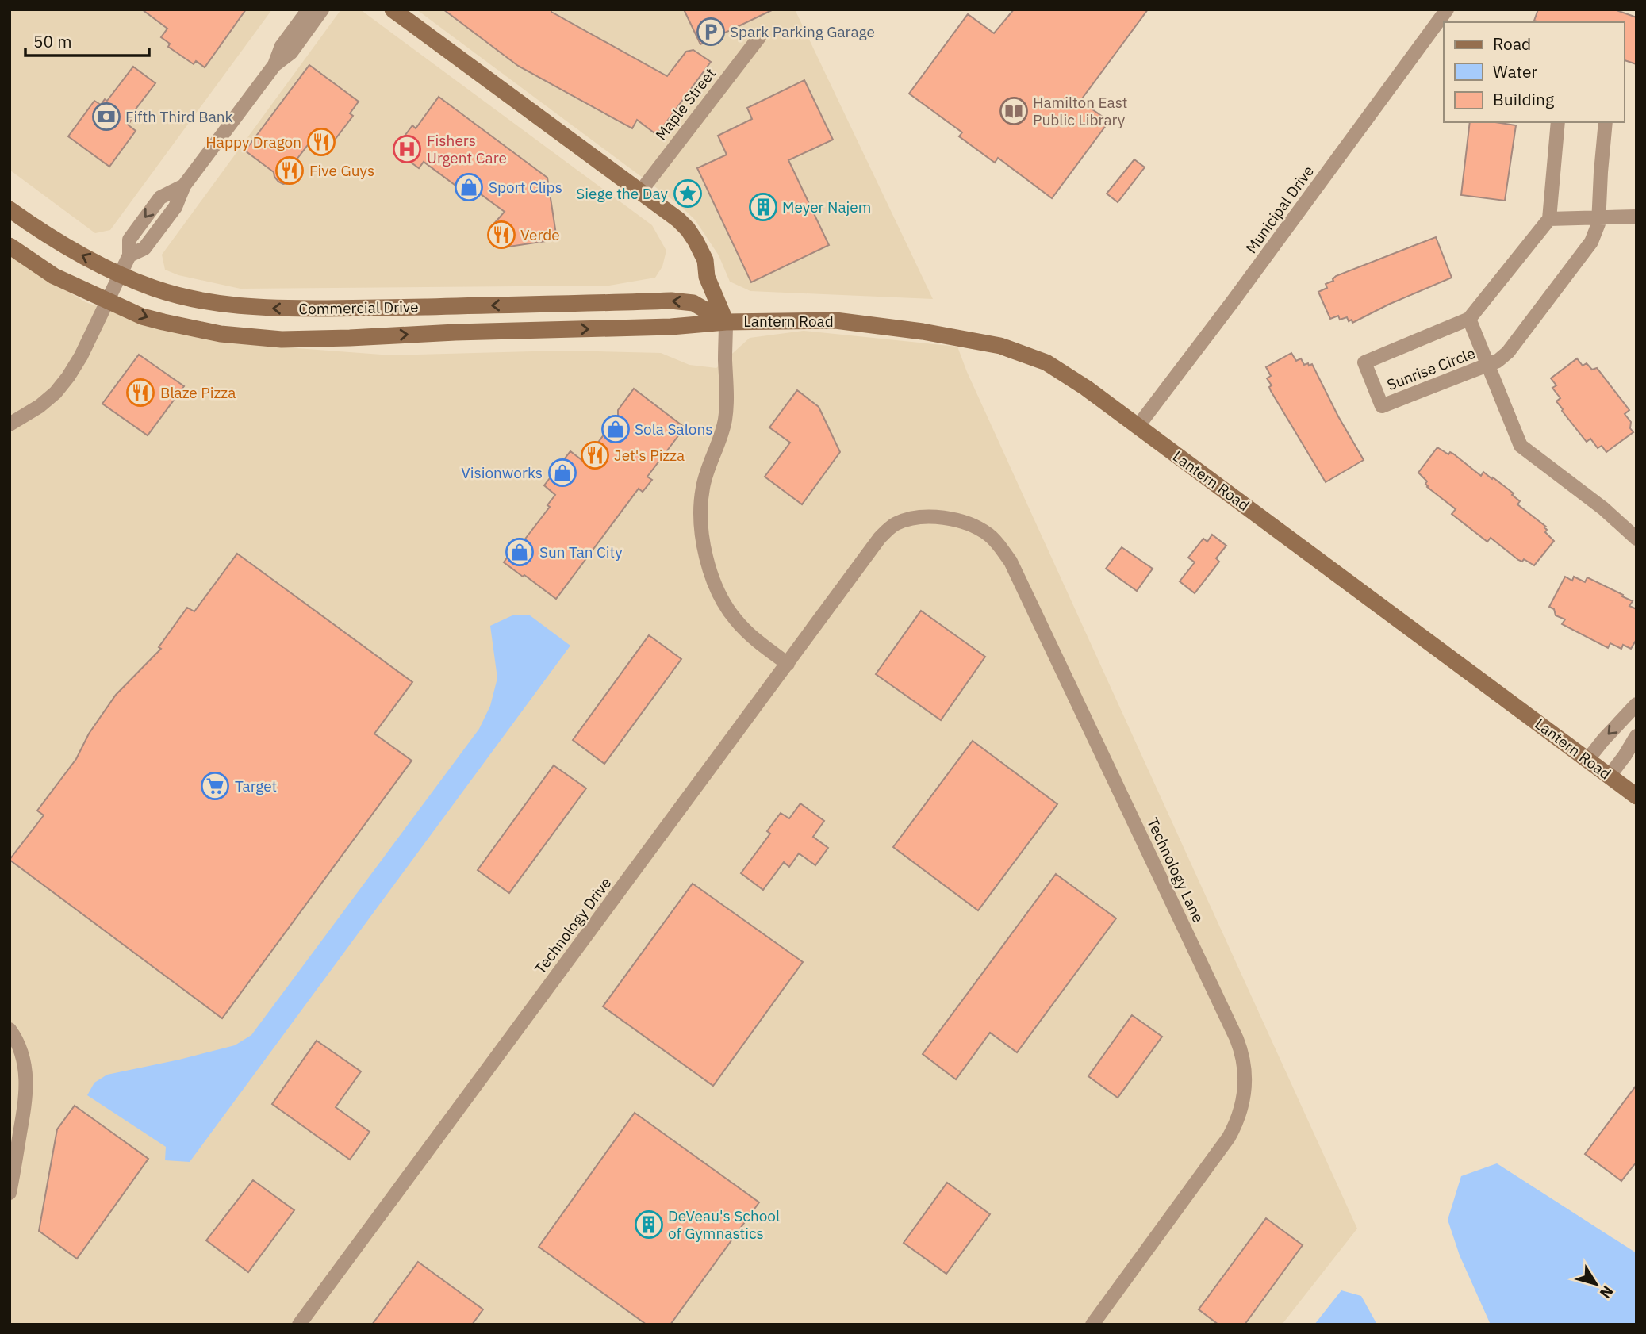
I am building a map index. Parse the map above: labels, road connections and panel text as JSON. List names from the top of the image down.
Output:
{
  "streets": {
    "street": [
      "Maple Street",
      "Municipal Drive",
      "Commercial Drive",
      "Lantern Road",
      "Sunrise Circle",
      "Technology Lane",
      "Technology Drive"
    ]
  },
  "crossings": [
    ["Maple Street", "Lantern Road"],
    ["Municipal Drive", "Lantern Road"],
    ["Commercial Drive", "Lantern Road"],
    ["Technology Lane", "Technology Drive"]
  ],
  "places": {
    "parking": ["Spark Parking Garage"],
    "library": ["Hamilton East Public Library"],
    "bank": ["Fifth Third Bank"],
    "restaurant": [
      "Happy Dragon",
      "Five Guys",
      "Verde",
      "Blaze Pizza",
      "Jet's Pizza"
    ],
    "hospital": ["Fishers Urgent Care"],
    "shop": [
      "Sport Clips",
      "Sola Salons",
      "Visionworks",
      "Sun Tan City"
    ],
    "place": ["Siege the Day"],
    "building": ["Meyer Najem", "DeVeau's School of Gymnastics"],
    "supermarket": ["Target"]
  },
  "legend": ["Road", "Water", "Building"],
  "scale_bar": "50 m",
  "north": "bottom right"
}
